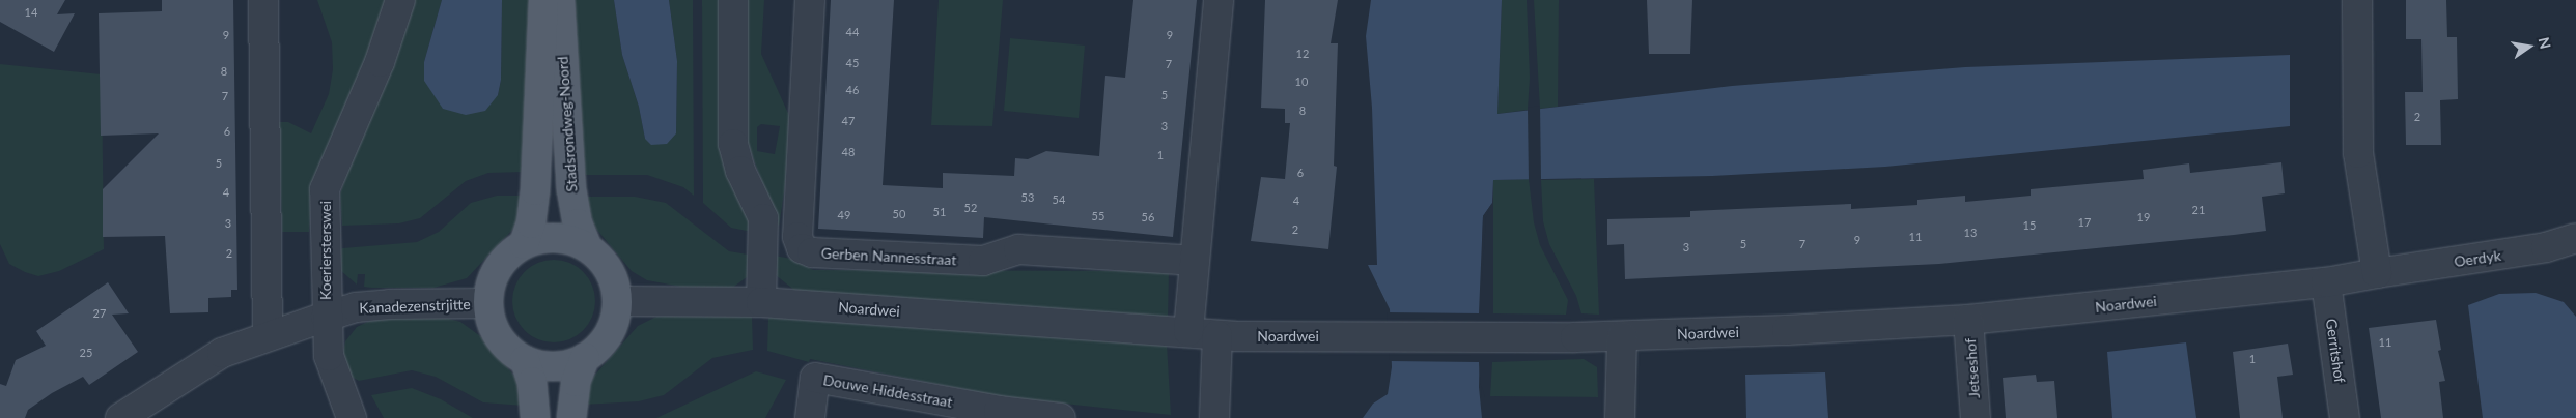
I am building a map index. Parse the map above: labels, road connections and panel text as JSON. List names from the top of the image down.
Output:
{
  "streets": {
    "main road": ["Stadsrondweg-Noord"],
    "street": [
      "Koeriersterswei",
      "Gerben Nannesstraat",
      "Oerdyk",
      "Noardwei",
      "Kanadezenstrjitte",
      "Gerritshof",
      "Jetseshof",
      "Douwe Hiddesstraat"
    ]
  },
  "crossings": [
    ["Stadsrondweg-Noord", "Noardwei"],
    ["Stadsrondweg-Noord", "Kanadezenstrjitte"],
    ["Koeriersterswei", "Kanadezenstrjitte"],
    ["Oerdyk", "Noardwei"],
    ["Noardwei", "Kanadezenstrjitte"],
    ["Noardwei", "Gerritshof"],
    ["Noardwei", "Jetseshof"]
  ],
  "house_numbers": [
    "14",
    "44",
    "9",
    "9",
    "12",
    "45",
    "7",
    "8",
    "10",
    "46",
    "5",
    "7",
    "8",
    "2",
    "47",
    "3",
    "6",
    "48",
    "1",
    "5",
    "6",
    "4",
    "53",
    "54",
    "4",
    "52",
    "21",
    "51",
    "50",
    "49",
    "55",
    "56",
    "19",
    "17",
    "3",
    "15",
    "2",
    "13",
    "11",
    "9",
    "5",
    "7",
    "3",
    "2",
    "27",
    "11",
    "25",
    "1"
  ],
  "north": "right"
}
